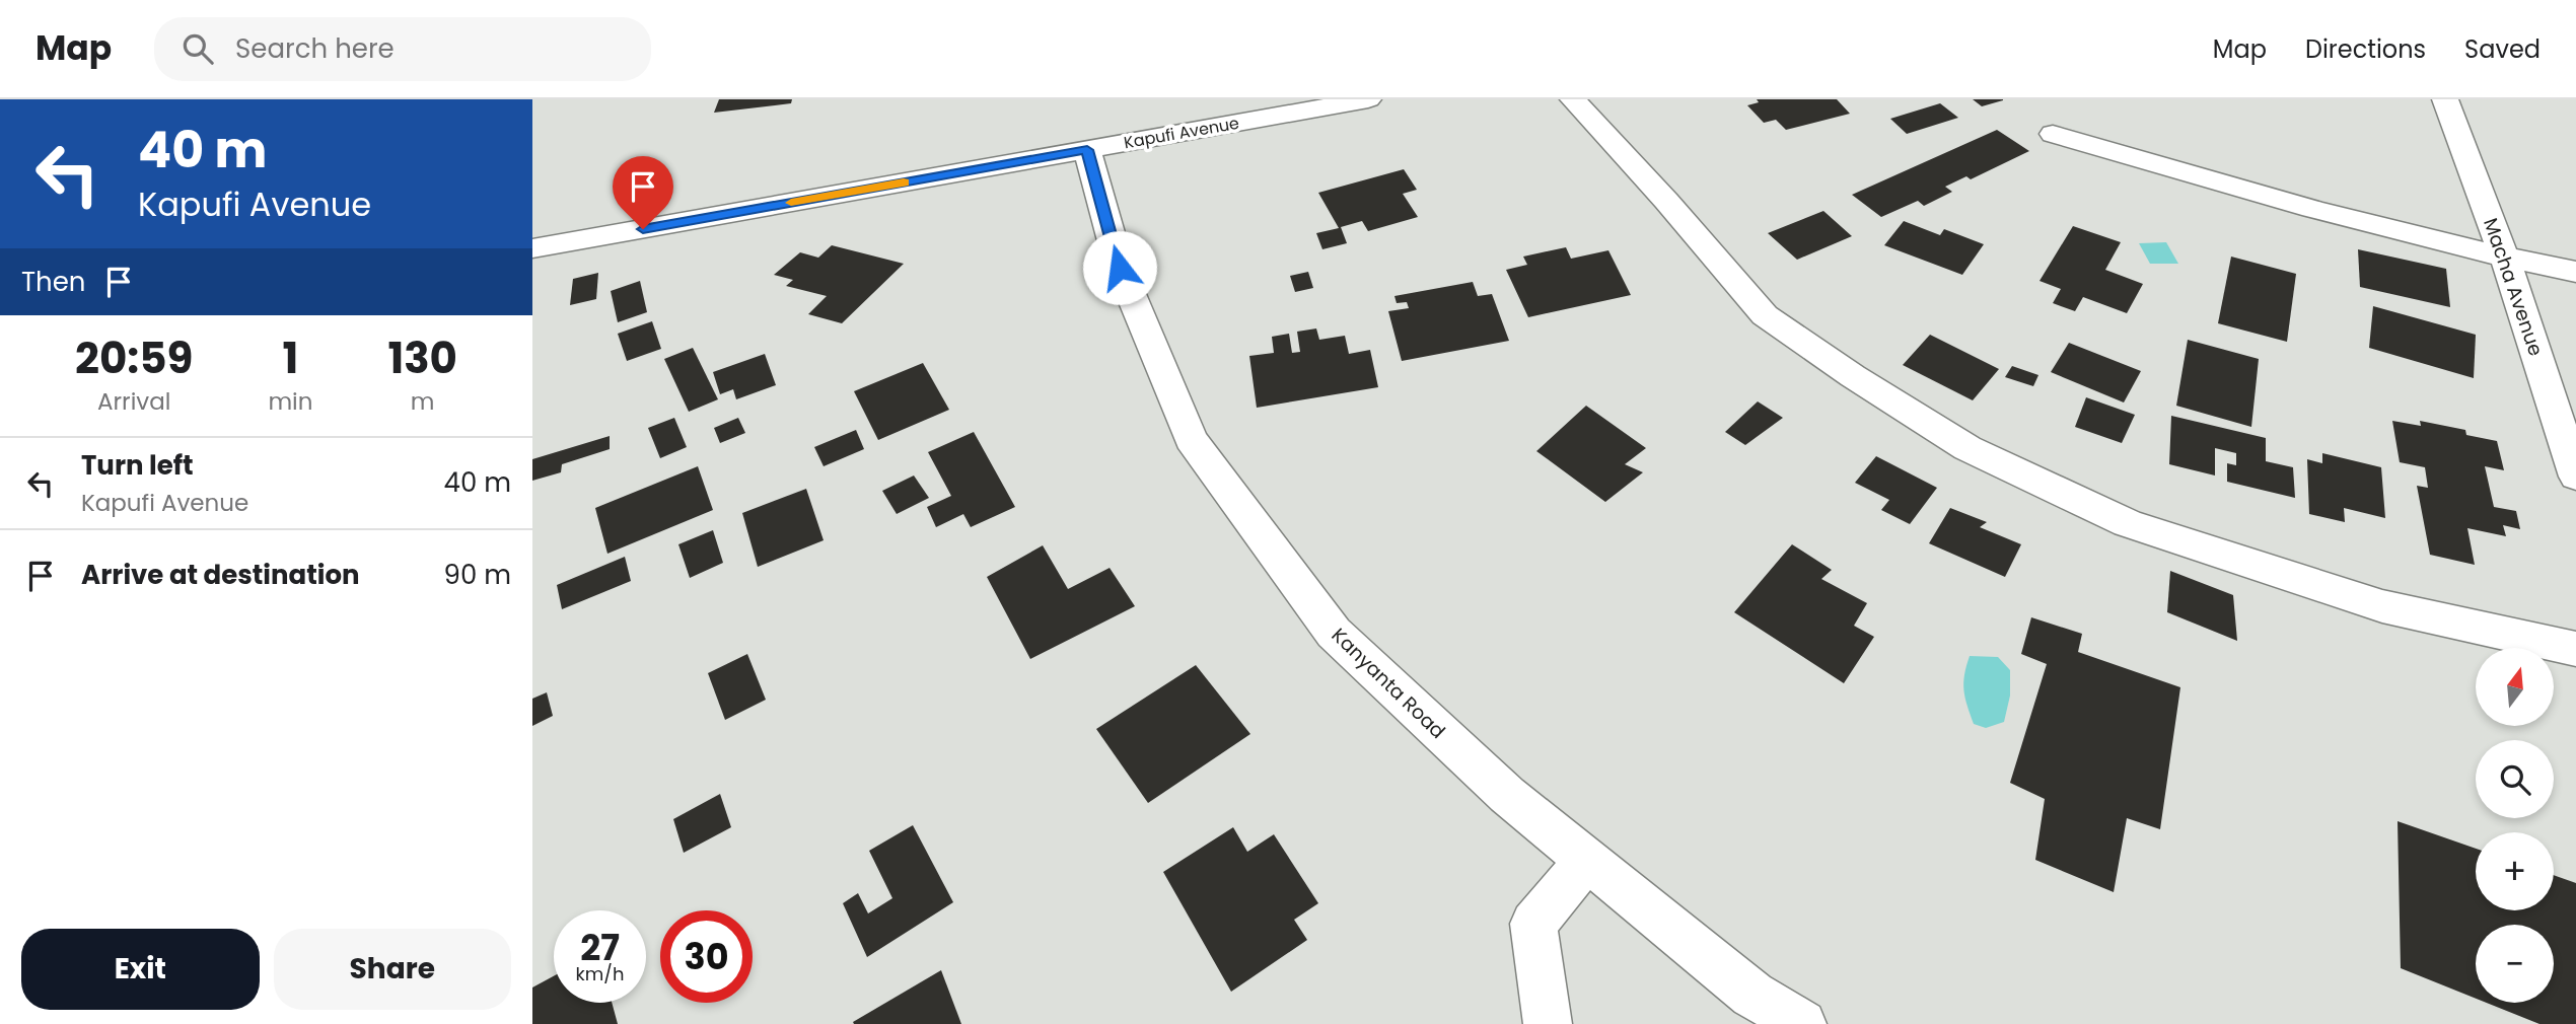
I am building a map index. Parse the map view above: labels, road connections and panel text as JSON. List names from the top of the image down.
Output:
{
  "streets": {
    "street": ["Kapufi Avenue", "Macha Avenue", "Kanyanta Road"]
  },
  "crossings": [
    ["Kapufi Avenue", "Kanyanta Road"]
  ],
  "north": "top",
  "page": {
    "header": "Map",
    "search": "Search here",
    "nav": ["Map", "Directions", "Saved"],
    "turn": ["40 m", "Kapufi Avenue"],
    "then": "Then",
    "eta": [
      "20:59",
      "Arrival",
      "1",
      "min",
      "130",
      "m"
    ],
    "list": [
      {
        "name": "Turn left",
        "note": "Kapufi Avenue",
        "value": "40 m"
      },
      {
        "name": "Arrive at destination",
        "value": "90 m"
      }
    ],
    "map_buttons": ["+", "−"],
    "speed": "27 km/h",
    "limit": "30",
    "buttons": ["Exit", "Share"]
  }
}
